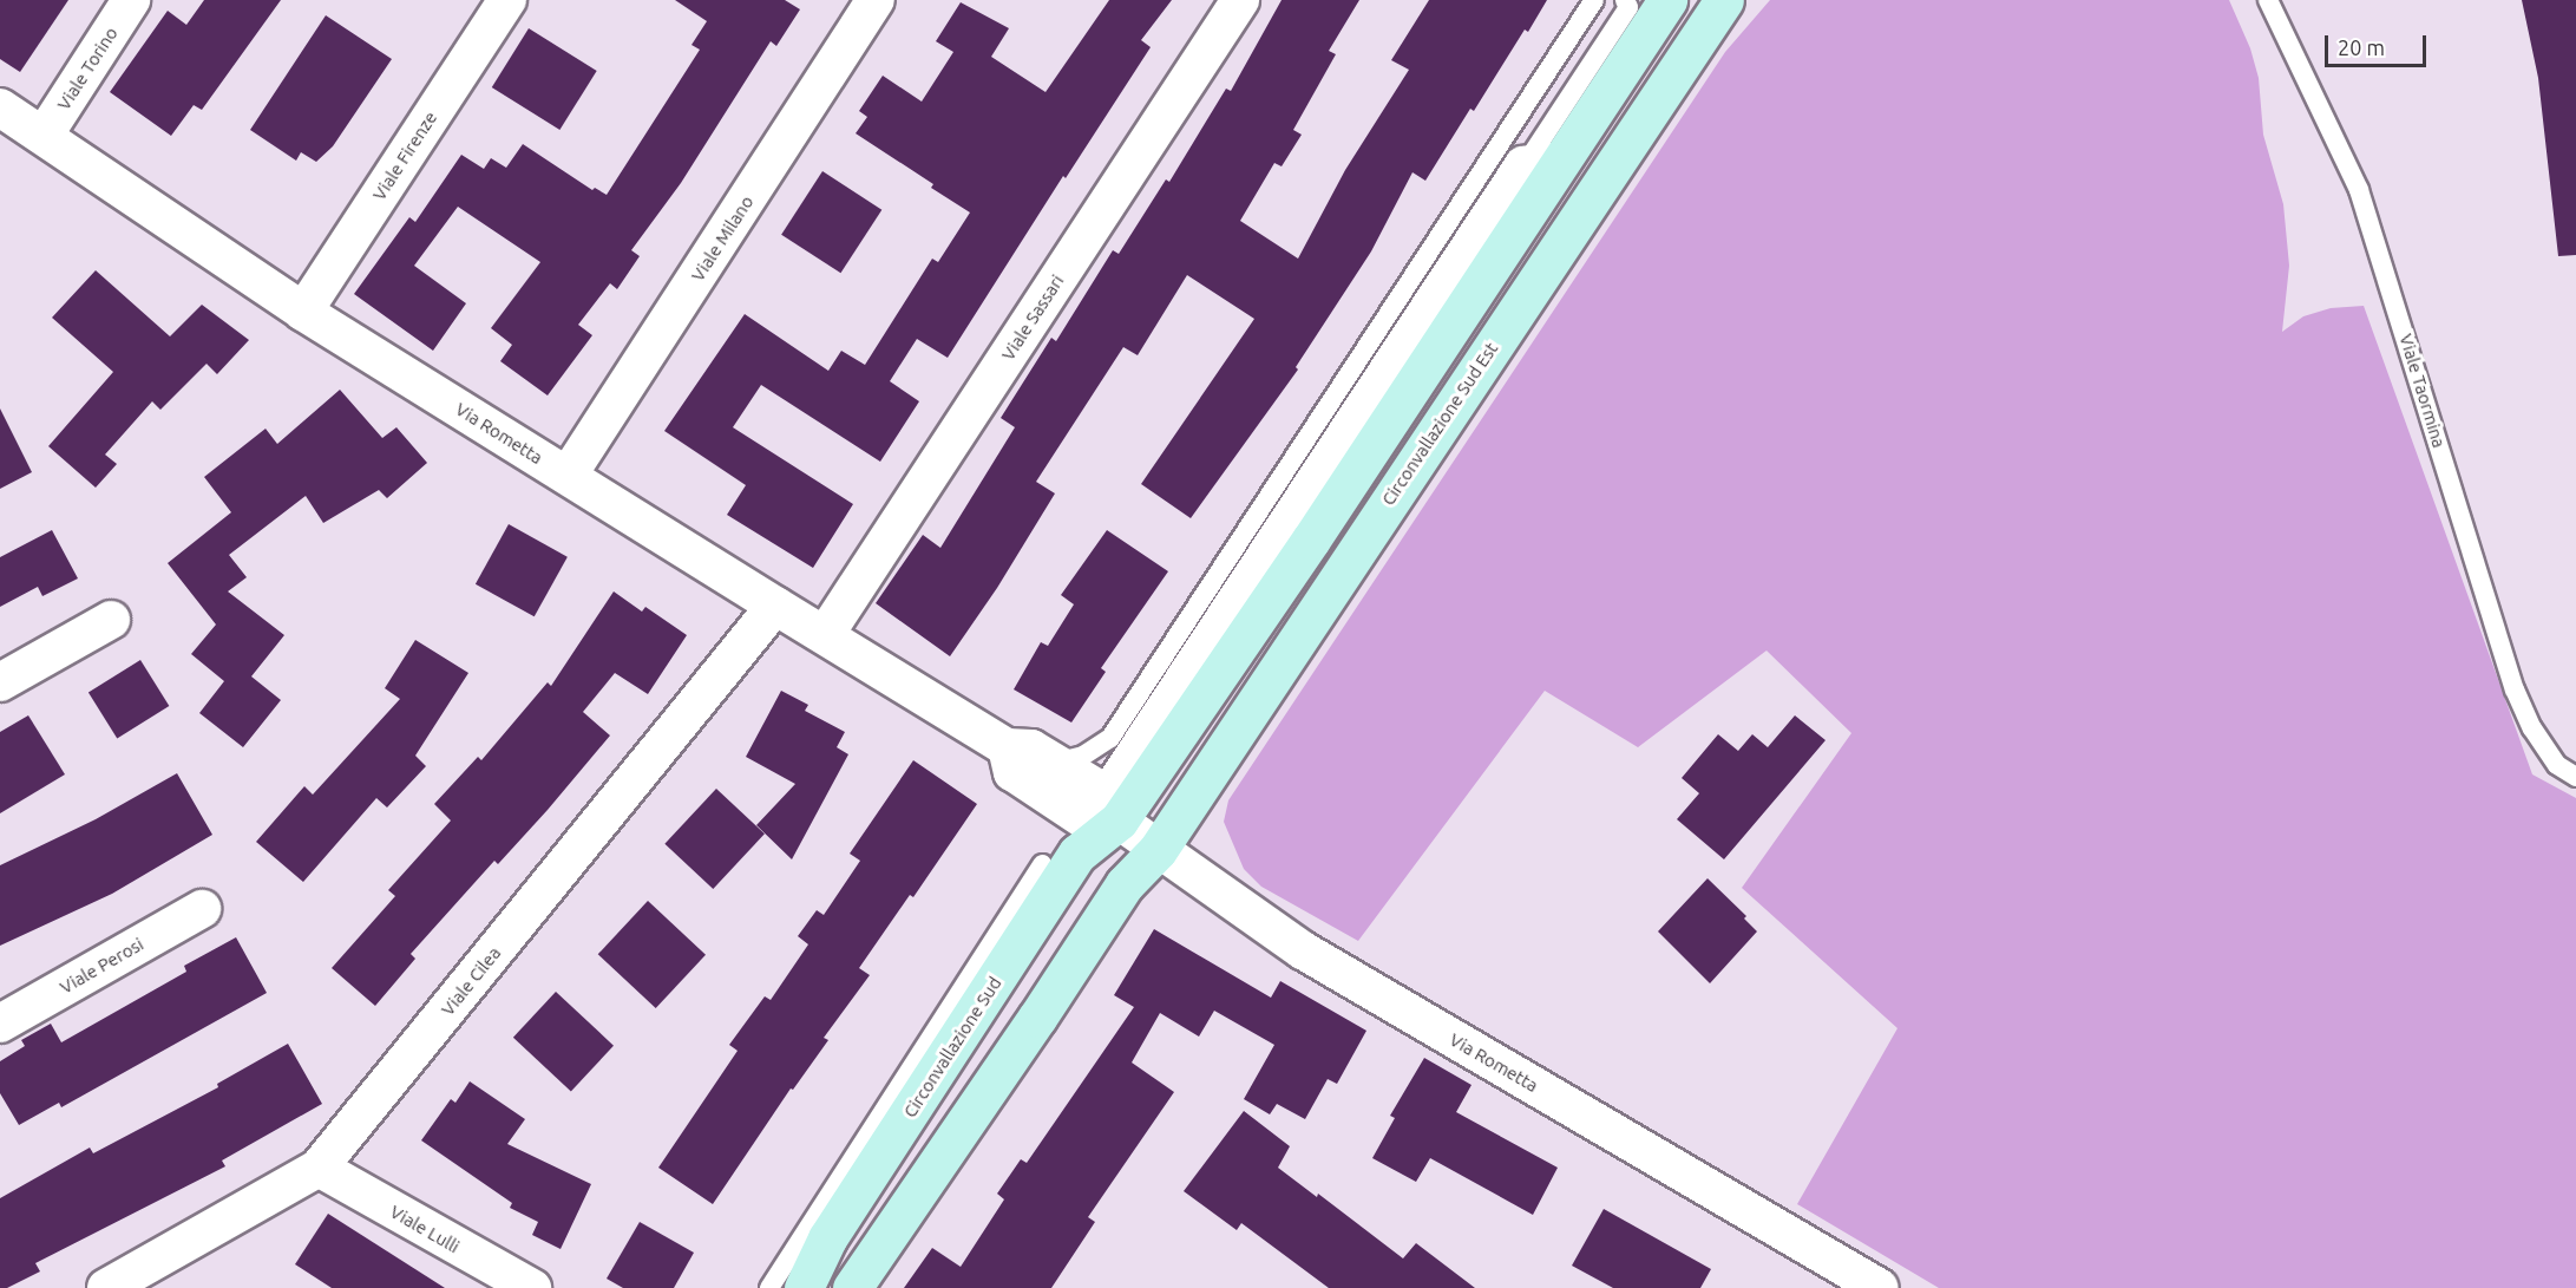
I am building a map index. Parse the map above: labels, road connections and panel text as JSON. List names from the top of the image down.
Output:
{
  "streets": {
    "main road": ["Circonvallazione Sud Est", "Circonvallazione Sud"],
    "street": [
      "Viale Torino",
      "Viale Firenze",
      "Viale Milano",
      "Viale Sassari",
      "Via Rometta",
      "Viale Perosi",
      "Viale Cilea",
      "Viale Lulli"
    ],
    "lane": ["Viale Taormina"]
  },
  "crossings": [
    ["Viale Torino", "Via Rometta"],
    ["Viale Firenze", "Via Rometta"],
    ["Viale Milano", "Via Rometta"],
    ["Viale Sassari", "Via Rometta"],
    ["Circonvallazione Sud Est", "Via Rometta"],
    ["Via Rometta", "Viale Cilea"],
    ["Via Rometta", "Circonvallazione Sud"],
    ["Viale Cilea", "Viale Lulli"]
  ],
  "scale_bar": "20 m"
}
